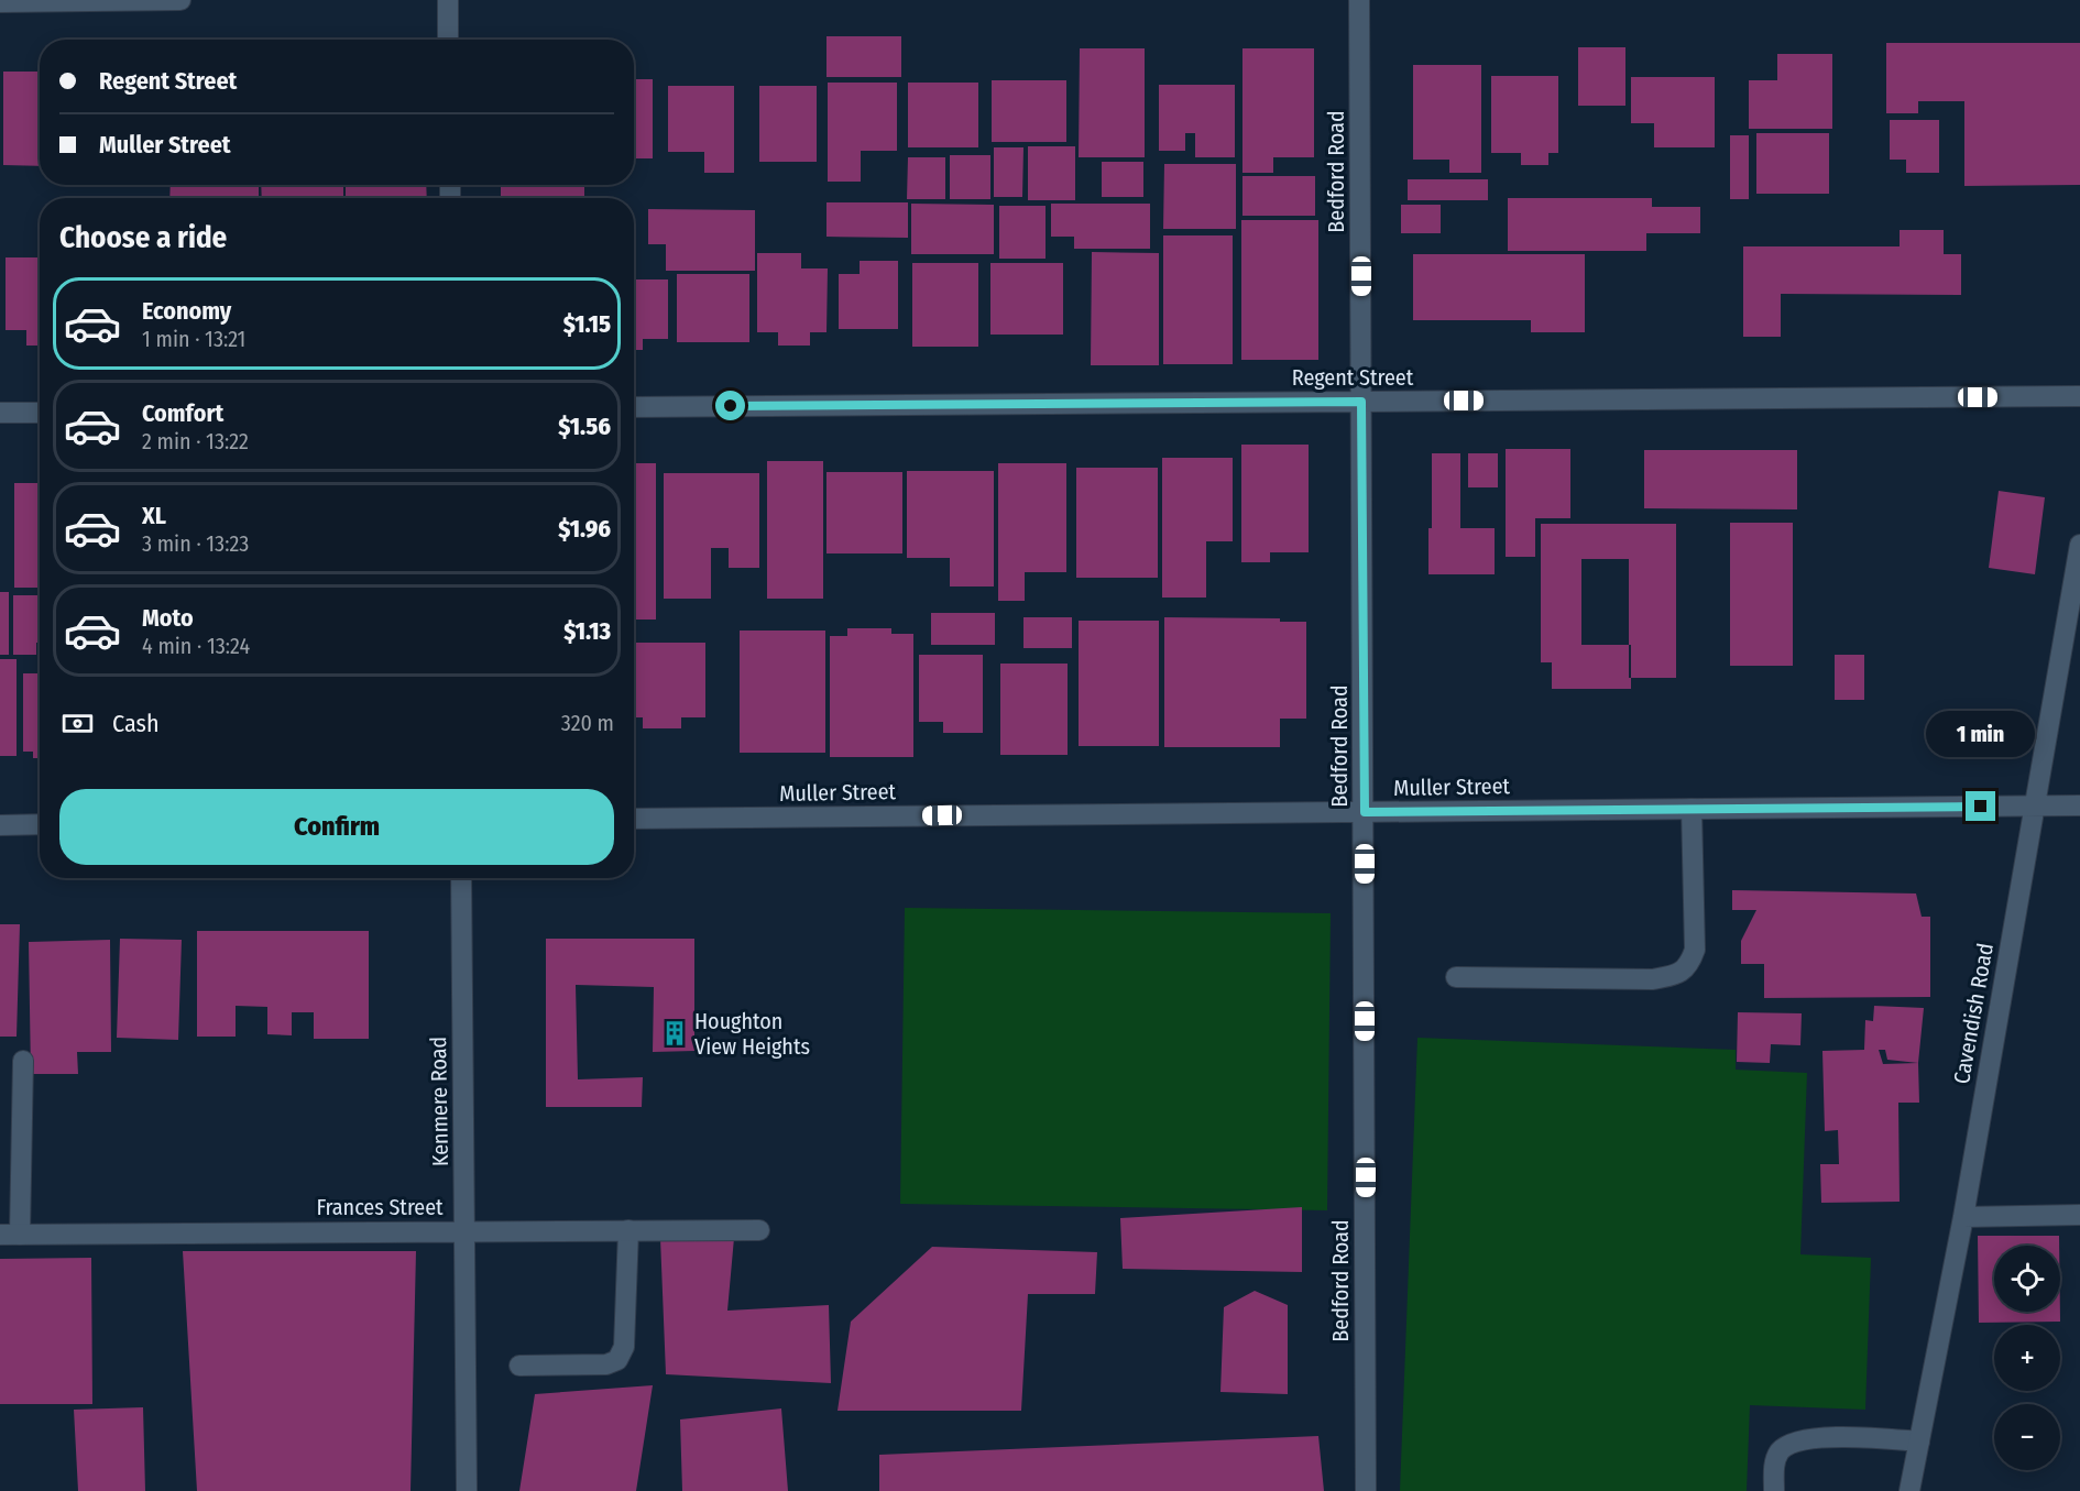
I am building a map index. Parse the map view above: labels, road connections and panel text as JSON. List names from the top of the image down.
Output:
{
  "streets": {
    "street": [
      "Bedford Road",
      "Regent Street",
      "Muller Street",
      "Cavendish Road",
      "Kenmere Road",
      "Frances Street"
    ]
  },
  "crossings": [
    ["Bedford Road", "Regent Street"],
    ["Bedford Road", "Muller Street"],
    ["Muller Street", "Cavendish Road"],
    ["Kenmere Road", "Frances Street"]
  ],
  "places": {
    "building": ["Houghton View Heights"]
  },
  "page": {
    "banner": ["Regent Street", "Muller Street"],
    "heading": "Choose a ride",
    "list": [
      {
        "name": "Economy",
        "note": "1 min · 13:21",
        "value": "$1.15"
      },
      {
        "name": "Comfort",
        "note": "2 min · 13:22",
        "value": "$1.56"
      },
      {
        "name": "XL",
        "note": "3 min · 13:23",
        "value": "$1.96"
      },
      {
        "name": "Moto",
        "note": "4 min · 13:24",
        "value": "$1.13"
      }
    ],
    "pay": ["Cash", "320 m"],
    "bubble": "1 min",
    "buttons": "Confirm",
    "map_buttons": ["+", "−"]
  }
}
